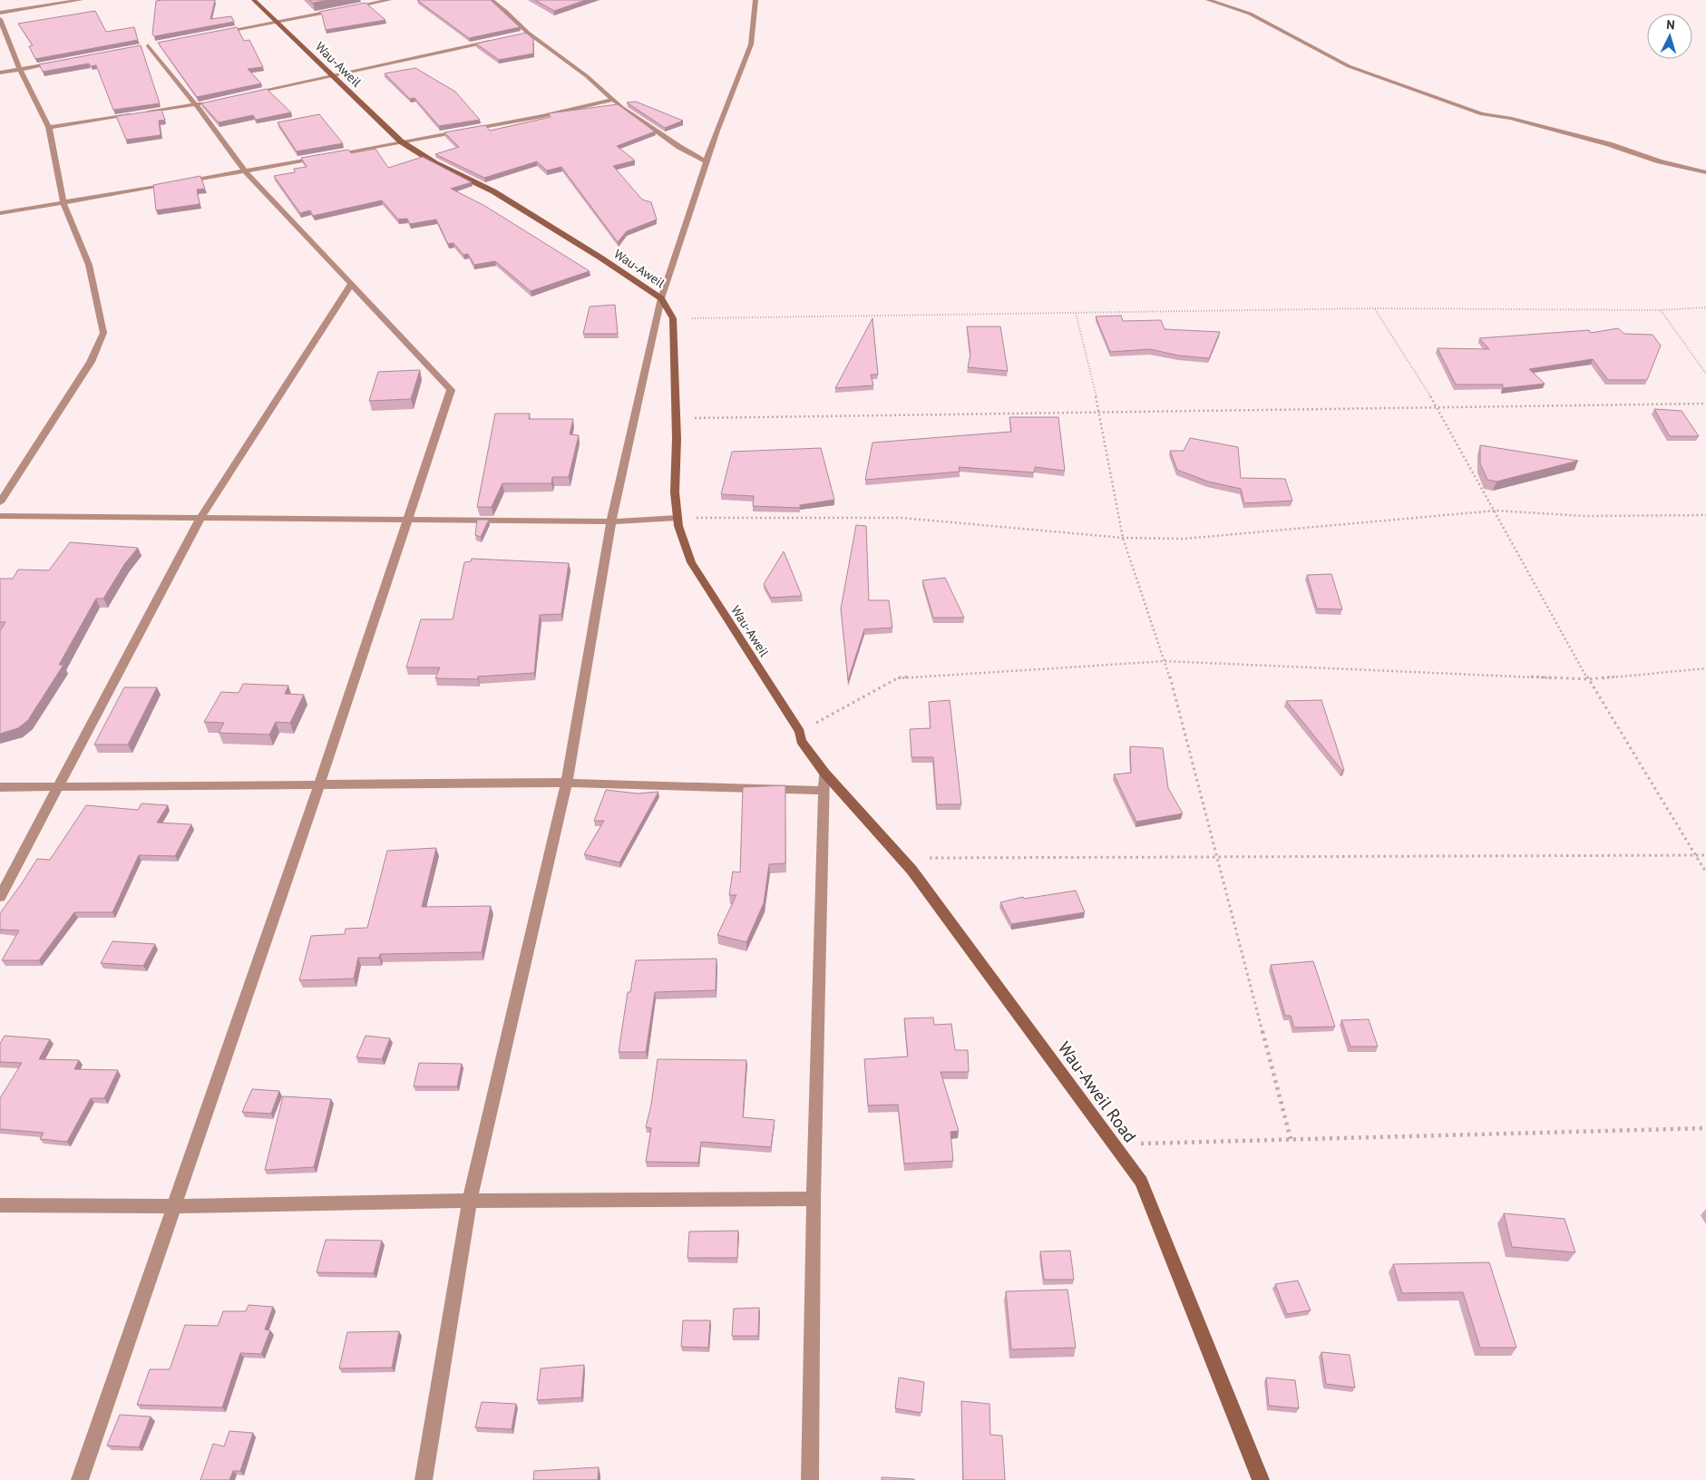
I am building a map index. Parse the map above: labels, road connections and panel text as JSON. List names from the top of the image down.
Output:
{
  "streets": {
    "street": ["Wau-Aweil", "Wau-Aweil Road"]
  },
  "crossings": [
    ["Wau-Aweil", "Wau-Aweil Road"]
  ],
  "north": "top"
}
